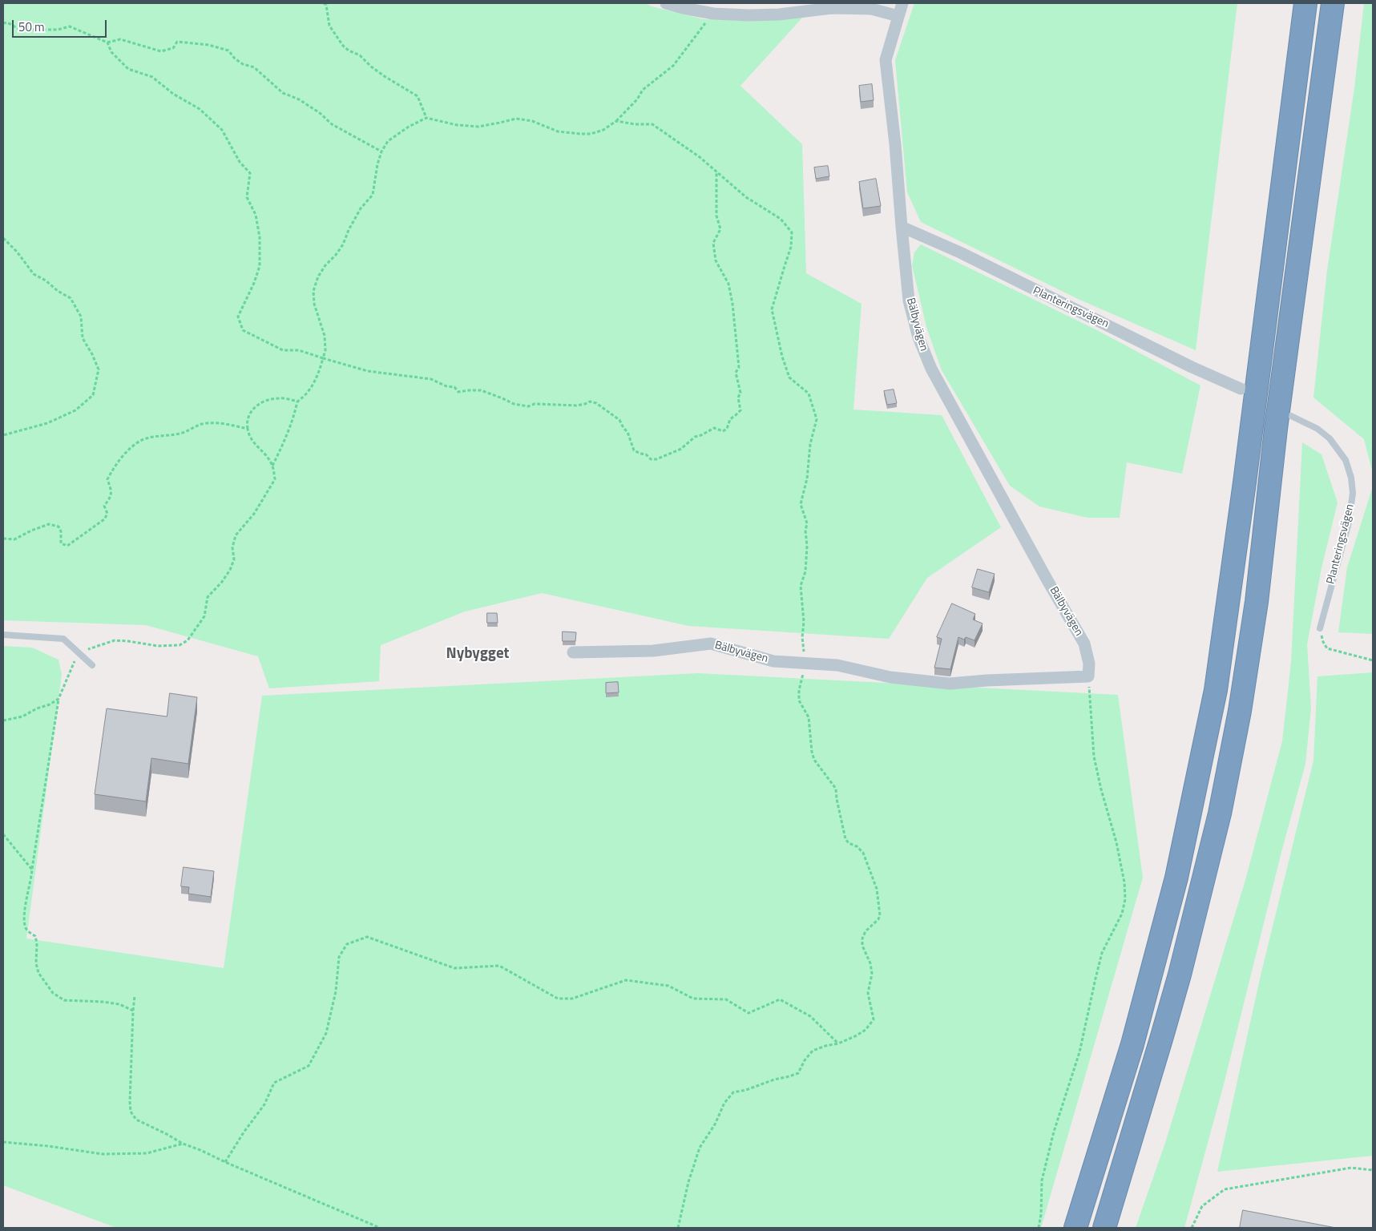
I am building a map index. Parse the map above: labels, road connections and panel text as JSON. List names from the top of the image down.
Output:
{
  "streets": {
    "street": ["Planteringsvägen", "Bälbyvägen"]
  },
  "crossings": [
    ["Planteringsvägen", "Bälbyvägen"]
  ],
  "districts": ["Nybygget"],
  "scale_bar": "50 m"
}
